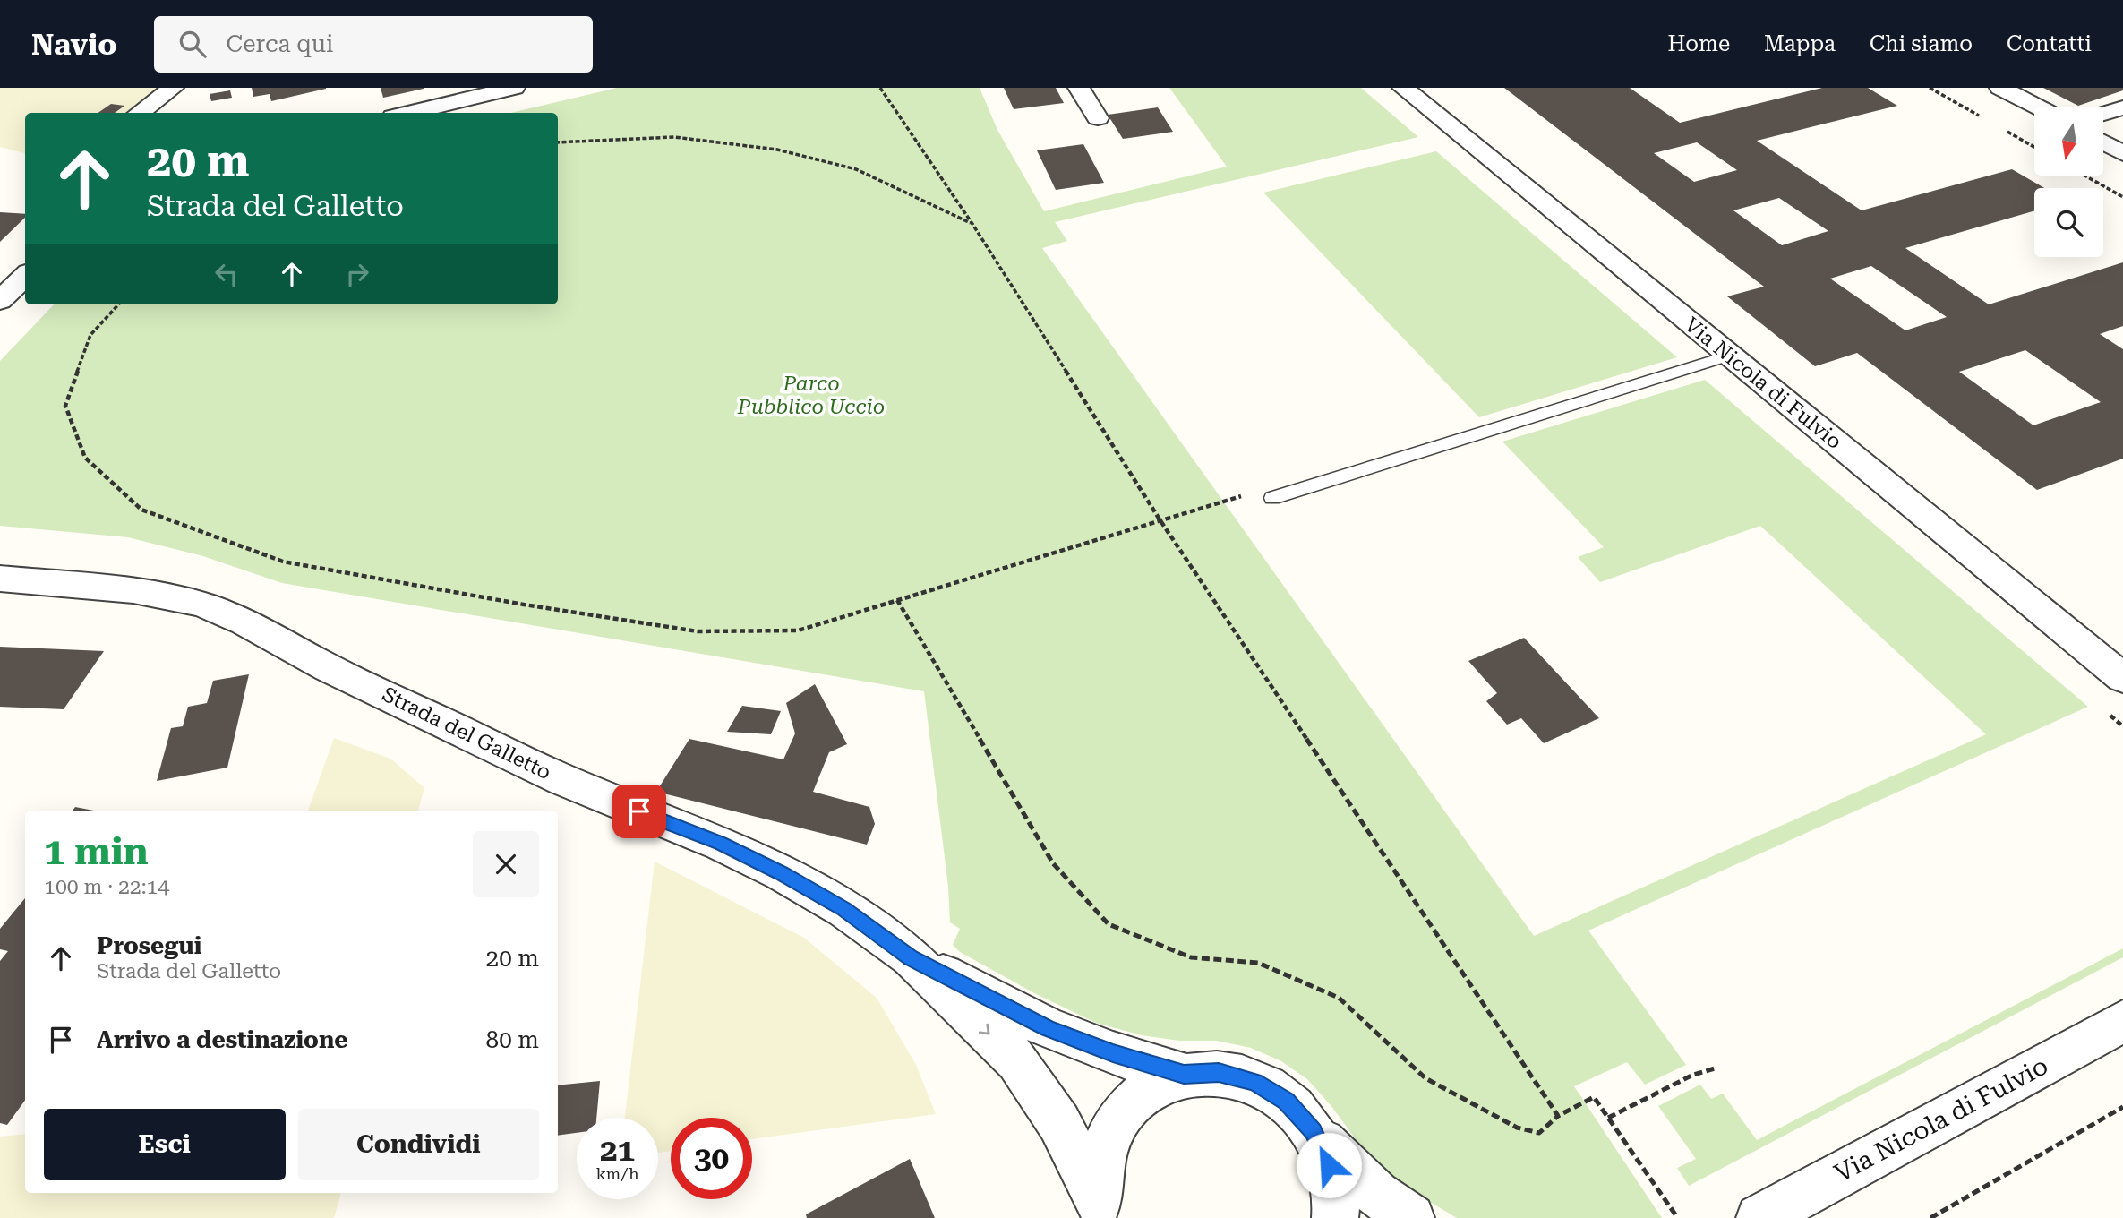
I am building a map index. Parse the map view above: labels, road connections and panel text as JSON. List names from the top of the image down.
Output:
{
  "streets": {
    "street": ["Via Nicola di Fulvio", "Strada del Galletto"]
  },
  "parks": ["Parco Pubblico Uccio"],
  "north": "bottom",
  "page": {
    "header": "Navio",
    "search": "Cerca qui",
    "nav": [
      "Home",
      "Mappa",
      "Chi siamo",
      "Contatti"
    ],
    "turn": ["20 m", "Strada del Galletto"],
    "heading": ["1 min", "100 m · 22:14"],
    "list": [
      {
        "name": "Prosegui",
        "note": "Strada del Galletto",
        "value": "20 m"
      },
      {
        "name": "Arrivo a destinazione",
        "value": "80 m"
      }
    ],
    "buttons": ["Esci", "Condividi"],
    "speed": "21 km/h",
    "limit": "30"
  }
}
